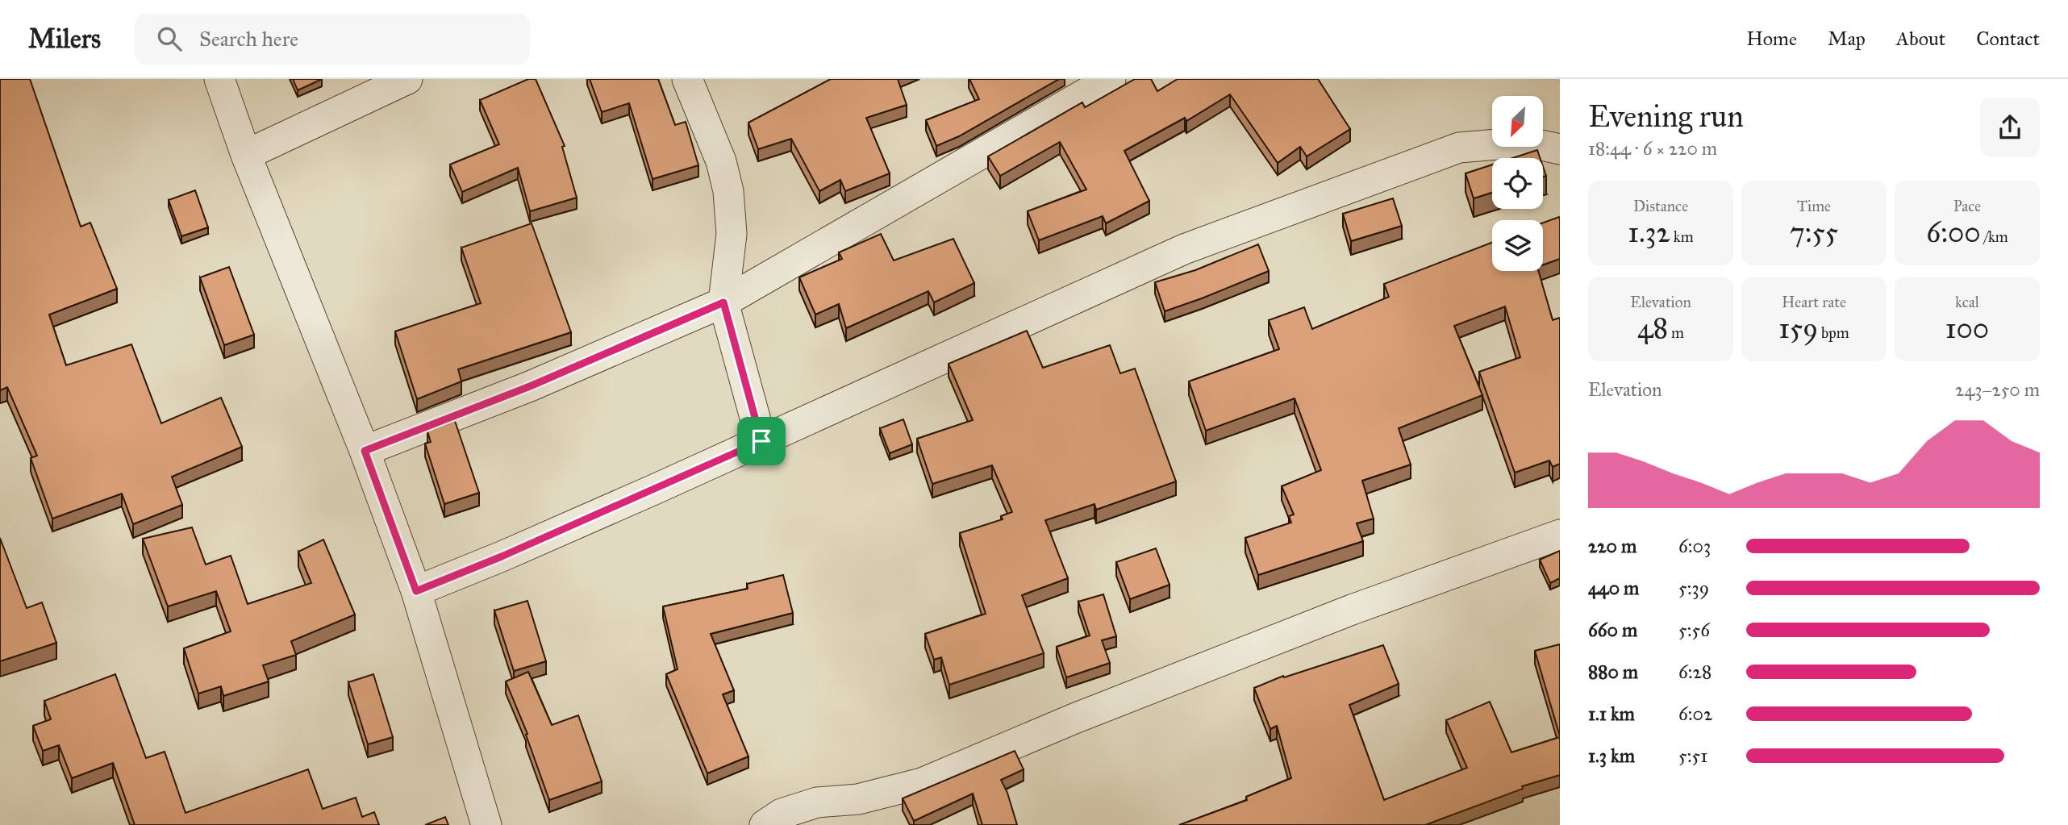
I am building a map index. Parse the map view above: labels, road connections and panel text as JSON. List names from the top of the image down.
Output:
{
  "north": "bottom left",
  "page": {
    "header": "Milers",
    "search": "Search here",
    "nav": [
      "Home",
      "Map",
      "About",
      "Contact"
    ],
    "heading": ["Evening run", "18:44 · 6 × 220 m"],
    "stats": [
      ["Distance", "1.32 km"],
      ["Time", "7:55"],
      ["Pace", "6:00 /km"],
      ["Elevation", "48 m"],
      ["Heart rate", "159 bpm"],
      ["kcal", "100"]
    ],
    "chart": ["Elevation", "243–250 m"],
    "list": [
      {
        "name": "220 m",
        "note": "6:03"
      },
      {
        "name": "440 m",
        "note": "5:39"
      },
      {
        "name": "660 m",
        "note": "5:56"
      },
      {
        "name": "880 m",
        "note": "6:28"
      },
      {
        "name": "1.1 km",
        "note": "6:02"
      },
      {
        "name": "1.3 km",
        "note": "5:51"
      }
    ]
  }
}
